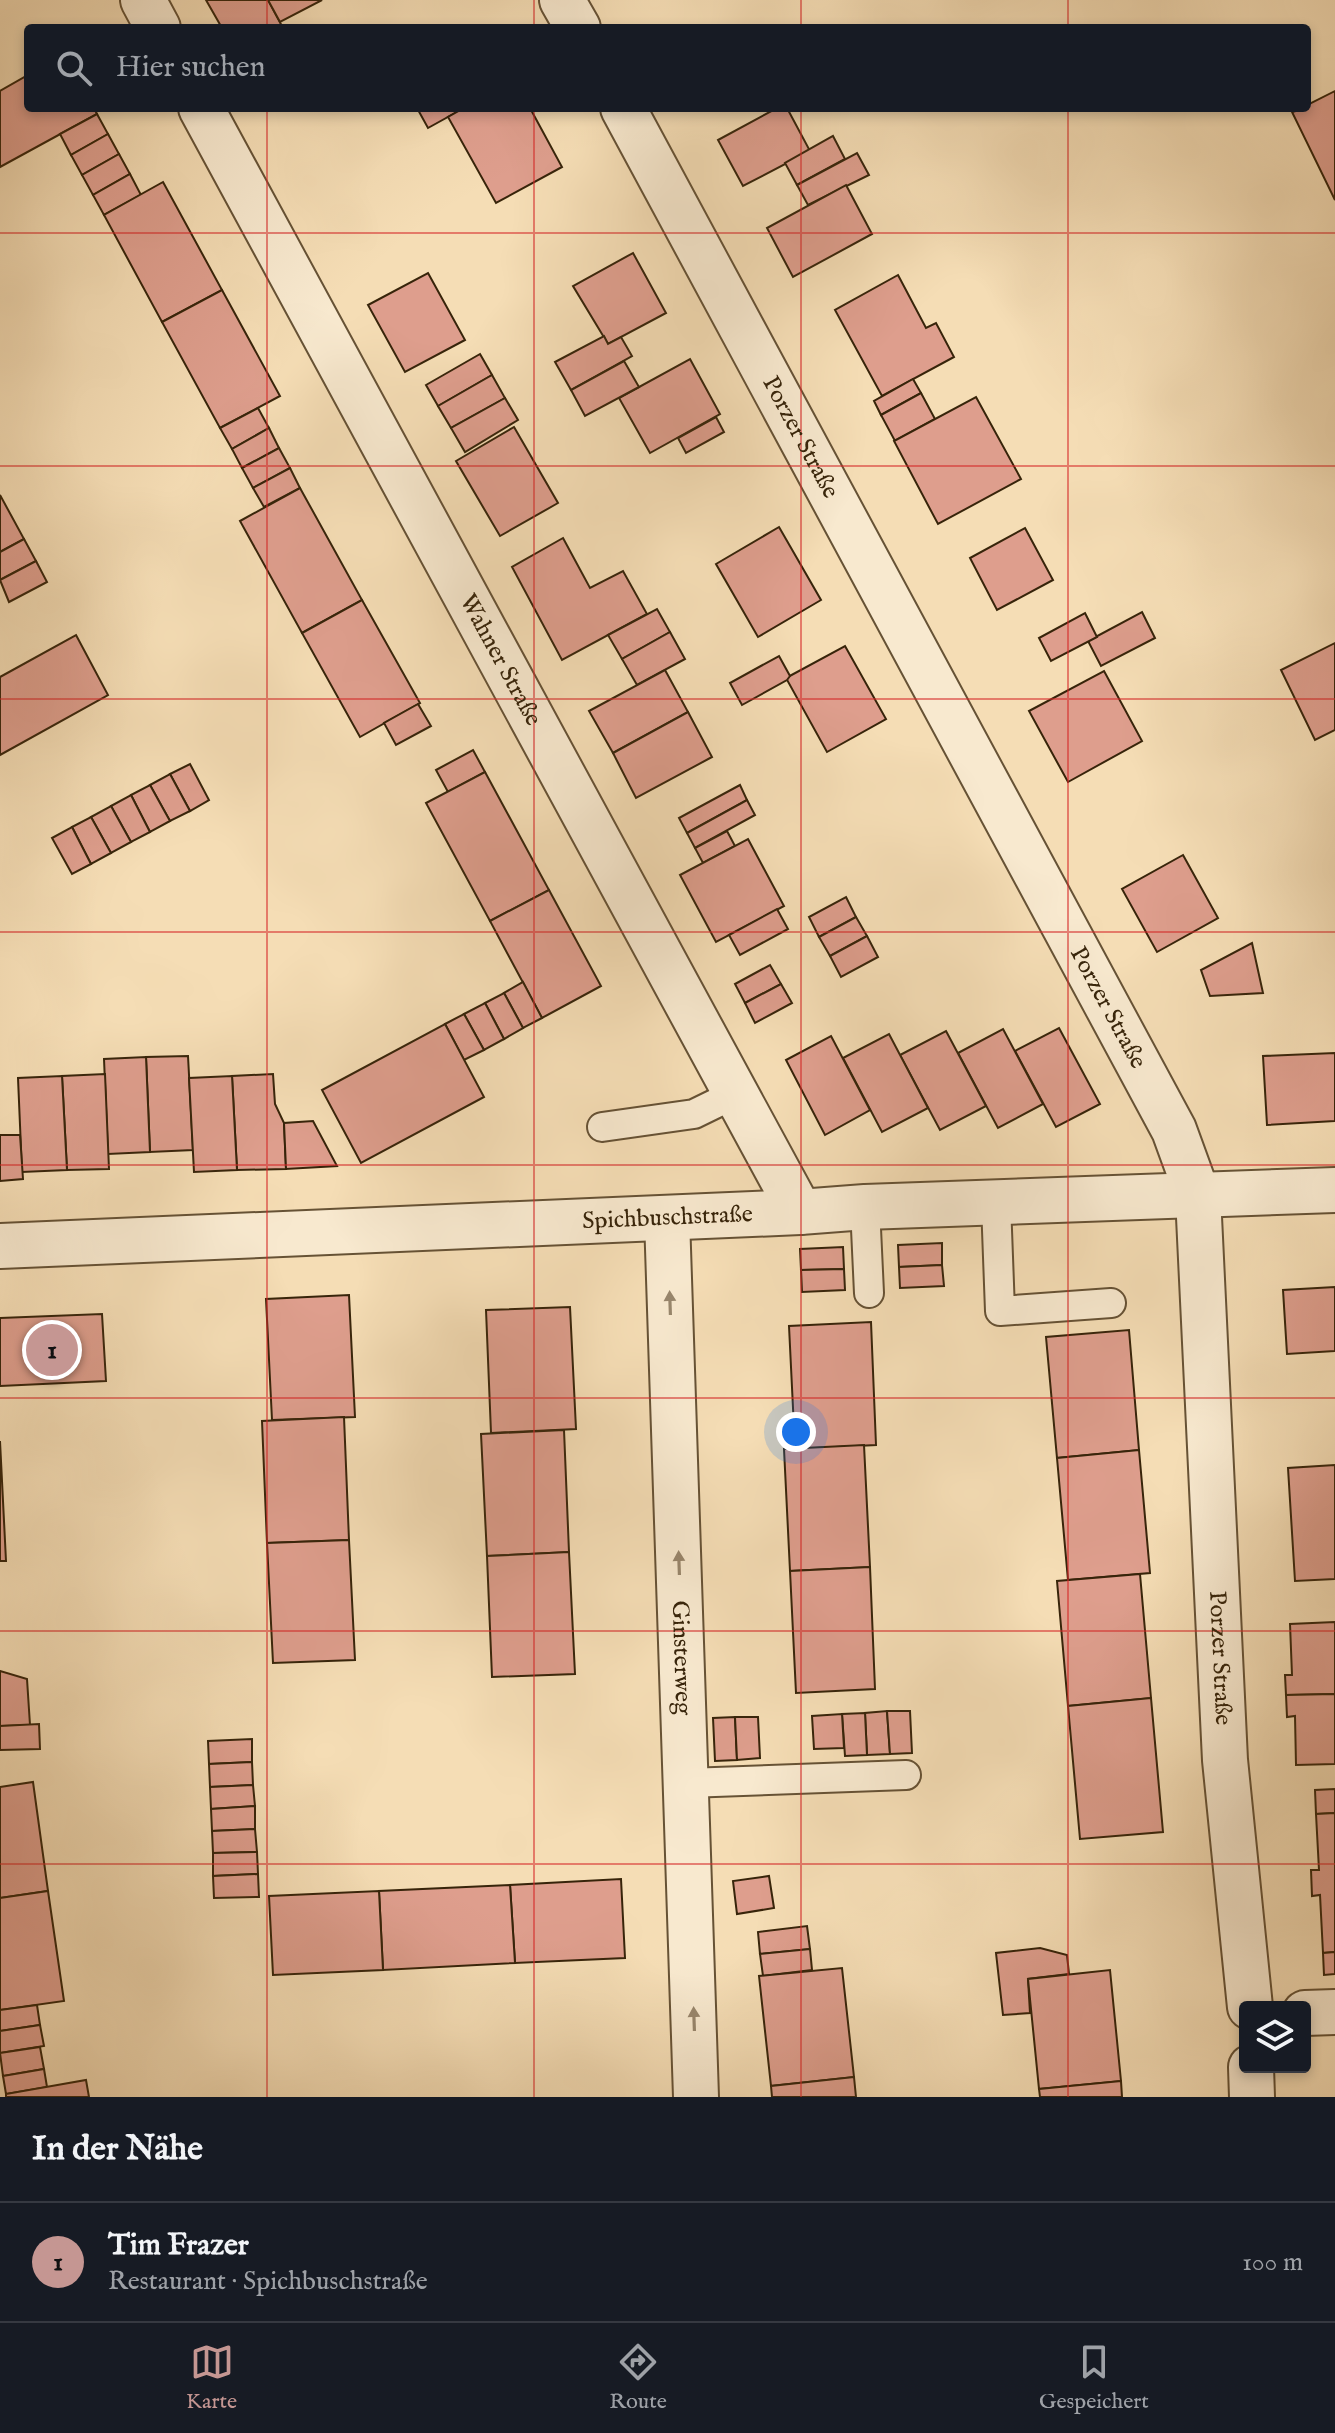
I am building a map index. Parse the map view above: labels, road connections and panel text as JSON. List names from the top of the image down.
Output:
{
  "streets": {
    "street": [
      "Porzer Straße",
      "Wahner Straße",
      "Spichbuschstraße",
      "Ginsterweg"
    ]
  },
  "crossings": [
    ["Porzer Straße", "Spichbuschstraße"],
    ["Wahner Straße", "Spichbuschstraße"],
    ["Spichbuschstraße", "Ginsterweg"]
  ],
  "one_way": ["Ginsterweg"],
  "page": {
    "search": "Hier suchen",
    "pins": "1",
    "heading": "In der Nähe",
    "list": [
      {
        "mark": "1",
        "name": "Tim Frazer",
        "note": "Restaurant · Spichbuschstraße",
        "value": "100 m"
      }
    ],
    "nav": ["Karte", "Route", "Gespeichert"]
  }
}
